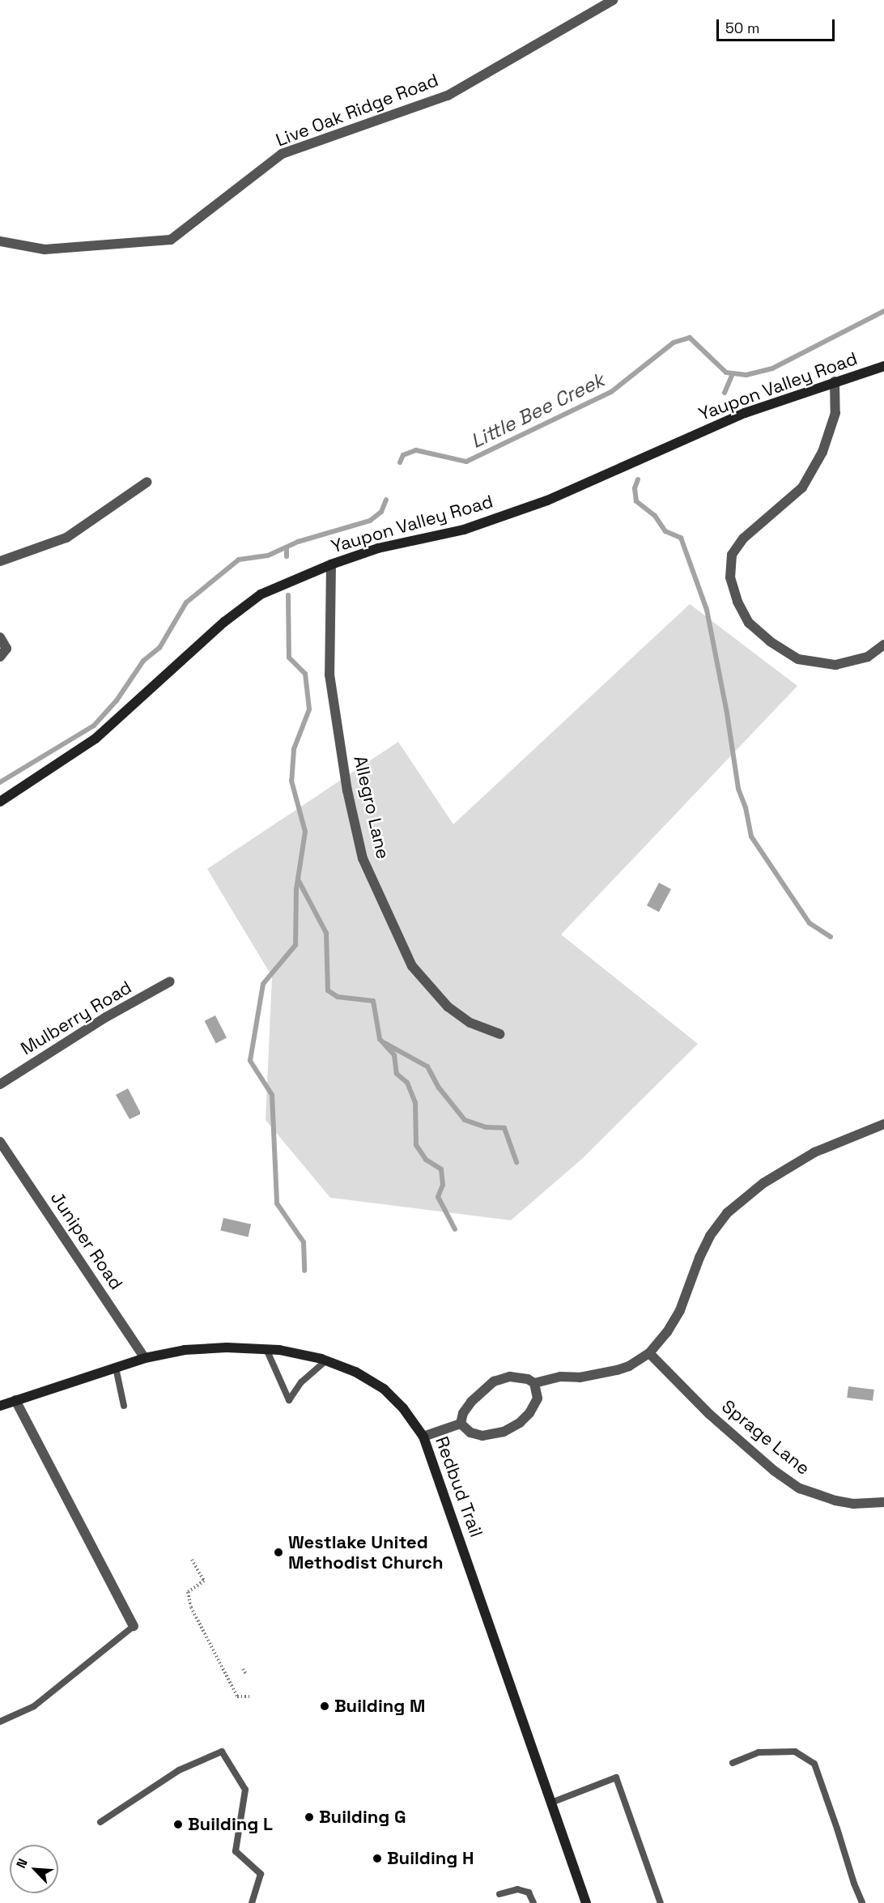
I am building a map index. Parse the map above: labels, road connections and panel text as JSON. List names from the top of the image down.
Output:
{
  "streets": {
    "street": [
      "Live Oak Ridge Road",
      "Yaupon Valley Road",
      "Allegro Lane",
      "Mulberry Road",
      "Juniper Road",
      "Sprage Lane",
      "Redbud Trail"
    ]
  },
  "crossings": [
    ["Yaupon Valley Road", "Allegro Lane"],
    ["Juniper Road", "Redbud Trail"]
  ],
  "water": ["Little Bee Creek"],
  "places": [
    "Westlake United Methodist Church",
    "Building M",
    "Building G",
    "Building L",
    "Building H"
  ],
  "scale_bar": "50 m",
  "north": "top left"
}
